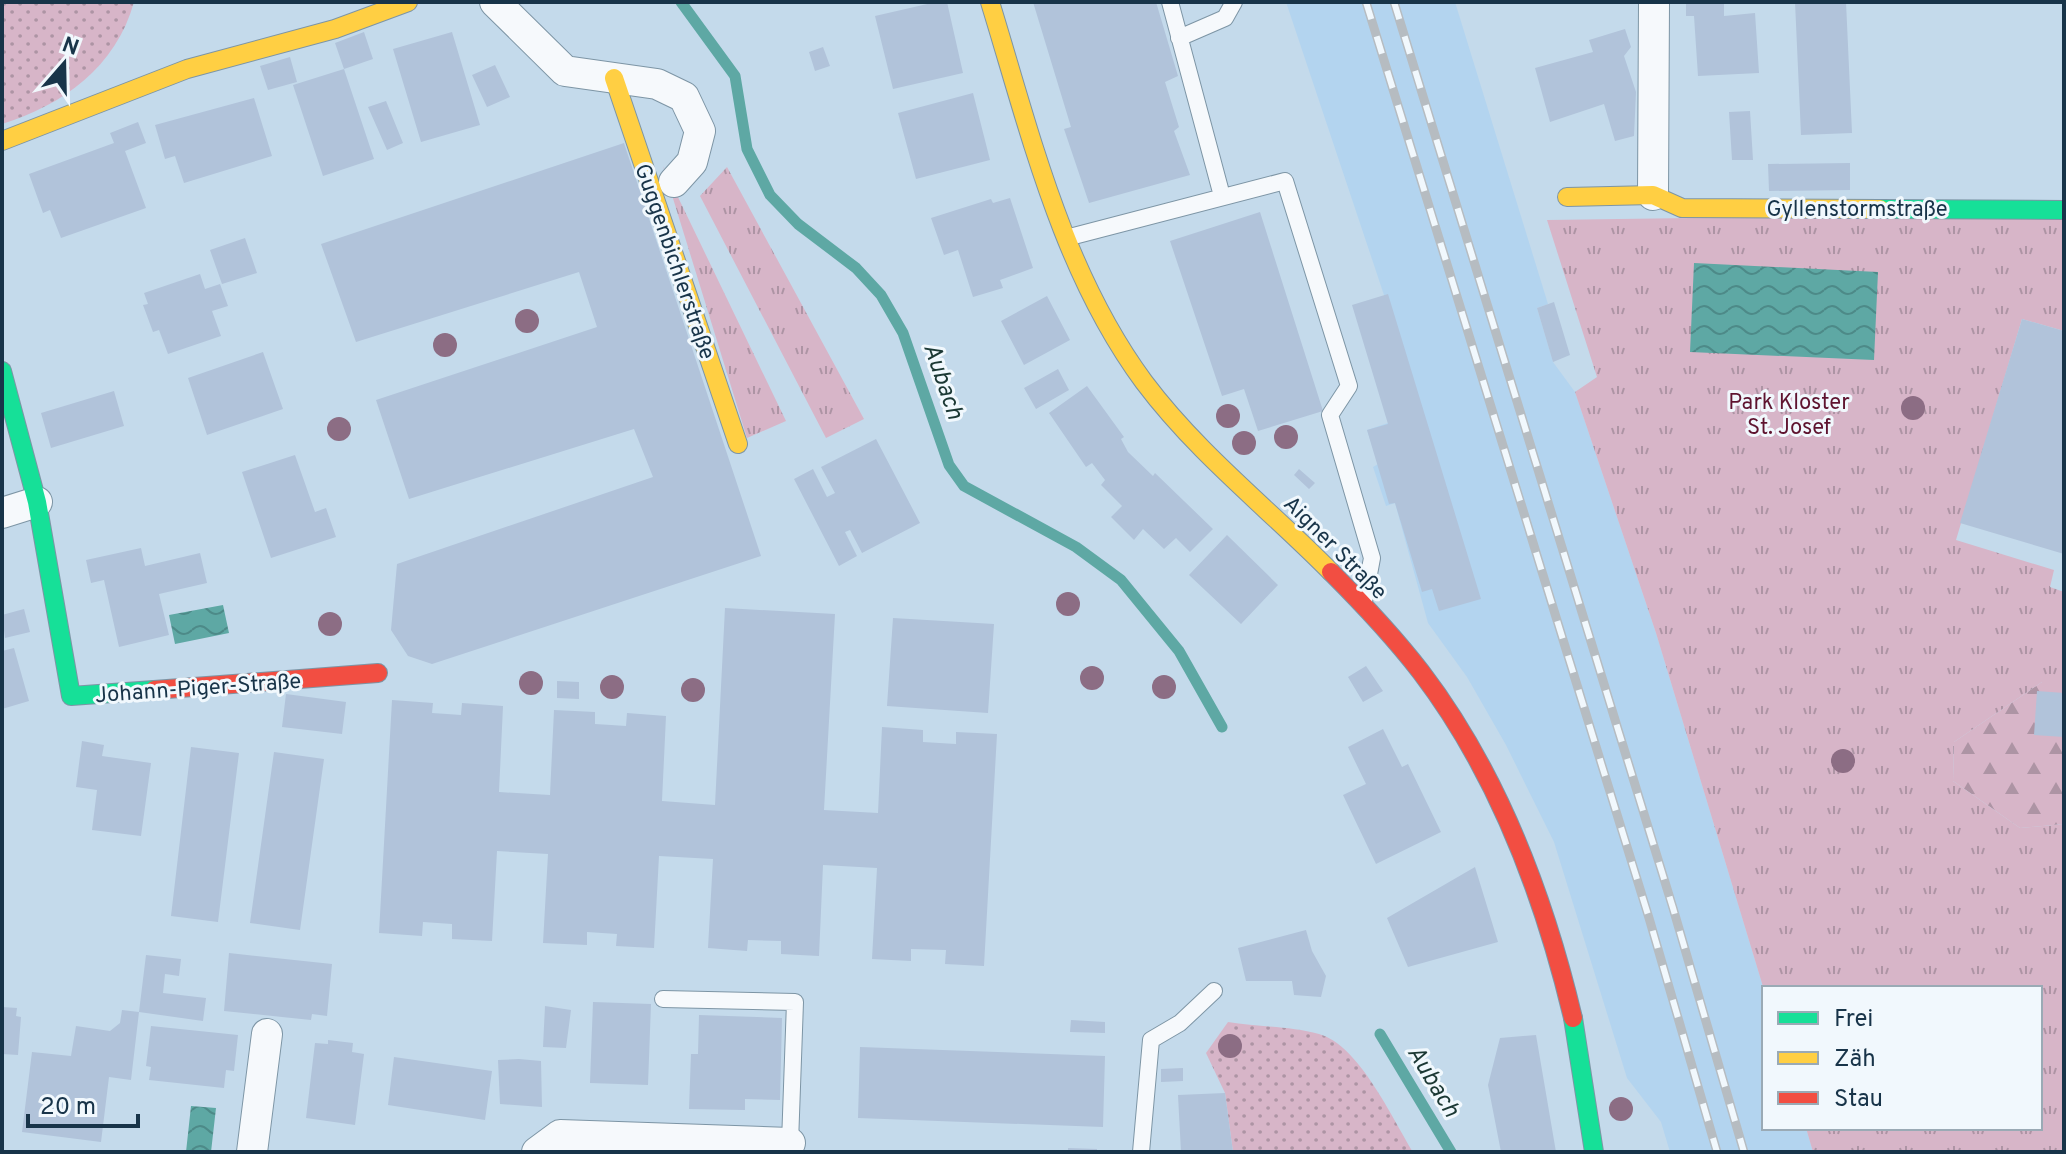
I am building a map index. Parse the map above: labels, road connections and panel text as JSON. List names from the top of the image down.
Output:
{
  "streets": {
    "street": [
      "Gyllenstormstraße",
      "Guggenbichlerstraße",
      "Aigner Straße",
      "Johann-Piger-Straße"
    ]
  },
  "water": ["Aubach"],
  "parks": ["Park Kloster St. Josef"],
  "legend": ["Frei", "Zäh", "Stau"],
  "scale_bar": "20 m",
  "north": "top"
}
